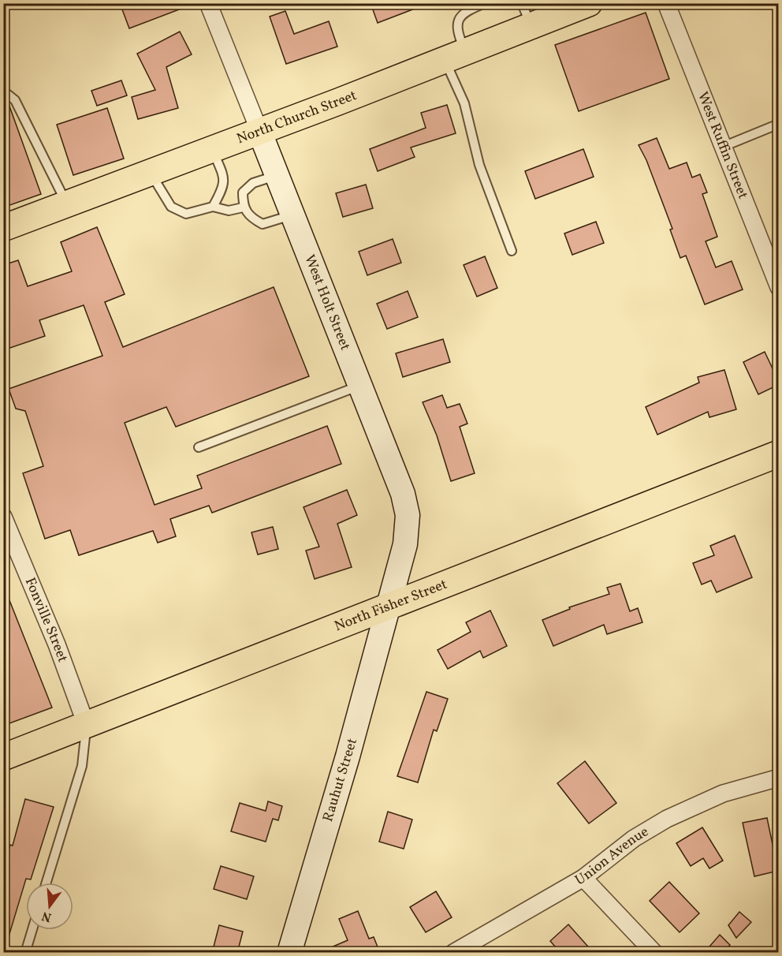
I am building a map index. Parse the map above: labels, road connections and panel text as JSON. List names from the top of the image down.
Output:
{
  "streets": {
    "main road": [
      "North Church Street",
      "West Holt Street",
      "North Fisher Street",
      "Rauhut Street"
    ],
    "street": ["West Ruffin Street", "Fonville Street", "Union Avenue"]
  },
  "crossings": [
    ["North Church Street", "West Holt Street"],
    ["West Holt Street", "North Fisher Street"],
    ["West Holt Street", "Rauhut Street"],
    ["North Fisher Street", "Fonville Street"],
    ["North Fisher Street", "Rauhut Street"]
  ],
  "north": "bottom"
}
